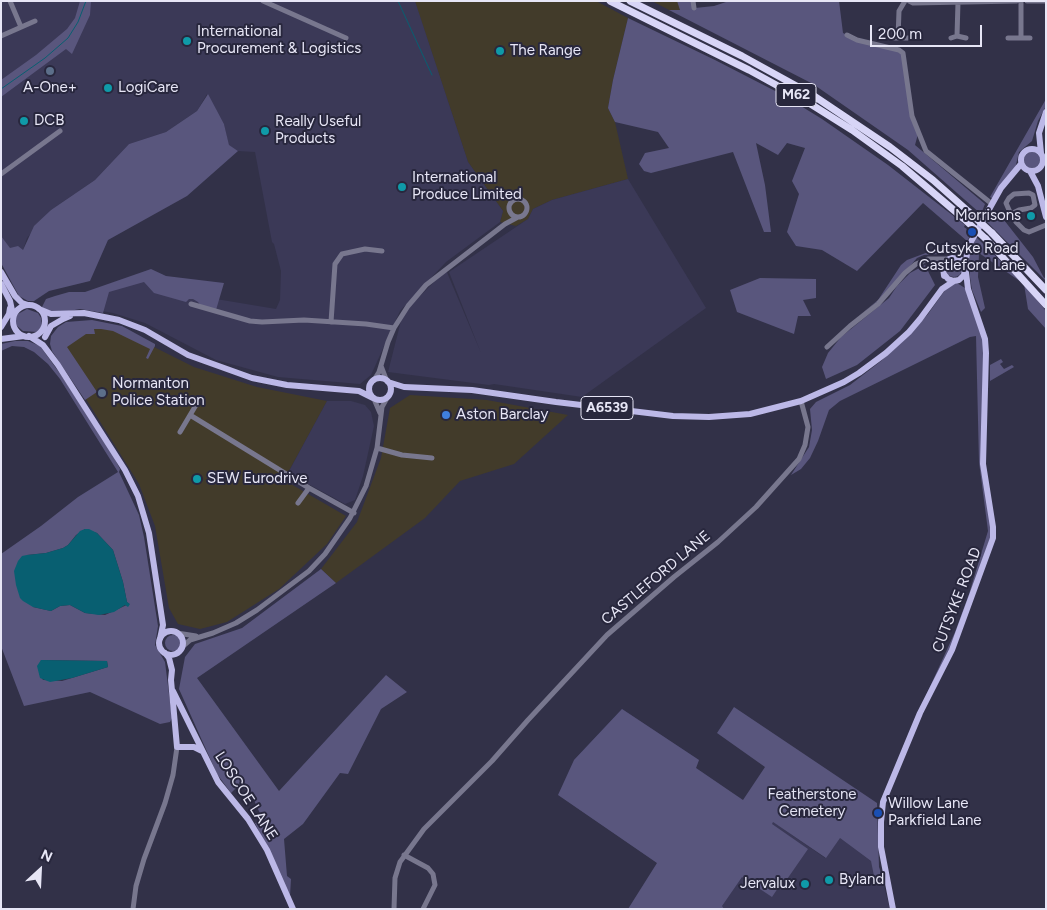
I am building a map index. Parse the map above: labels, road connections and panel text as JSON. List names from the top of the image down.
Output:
{
  "streets": {
    "highway": ["M62"],
    "main road": ["A6539", "CUTSYKE ROAD", "LOSCOE LANE"],
    "street": ["CASTLEFORD LANE"]
  },
  "crossings": [
    ["A6539", "CASTLEFORD LANE"],
    ["A6539", "CUTSYKE ROAD"]
  ],
  "parks": ["Featherstone Cemetery"],
  "places": [
    "International Procurement & Logistics",
    "The Range",
    "A-One+",
    "LogiCare",
    "DCB",
    "Really Useful Products",
    "International Produce Limited",
    "Morrisons",
    "Cutsyke Road Castleford Lane",
    "Normanton Police Station",
    "Aston Barclay",
    "SEW Eurodrive",
    "Willow Lane Parkfield Lane",
    "Byland",
    "Jervalux"
  ],
  "scale_bar": "200 m",
  "north": "top right"
}
